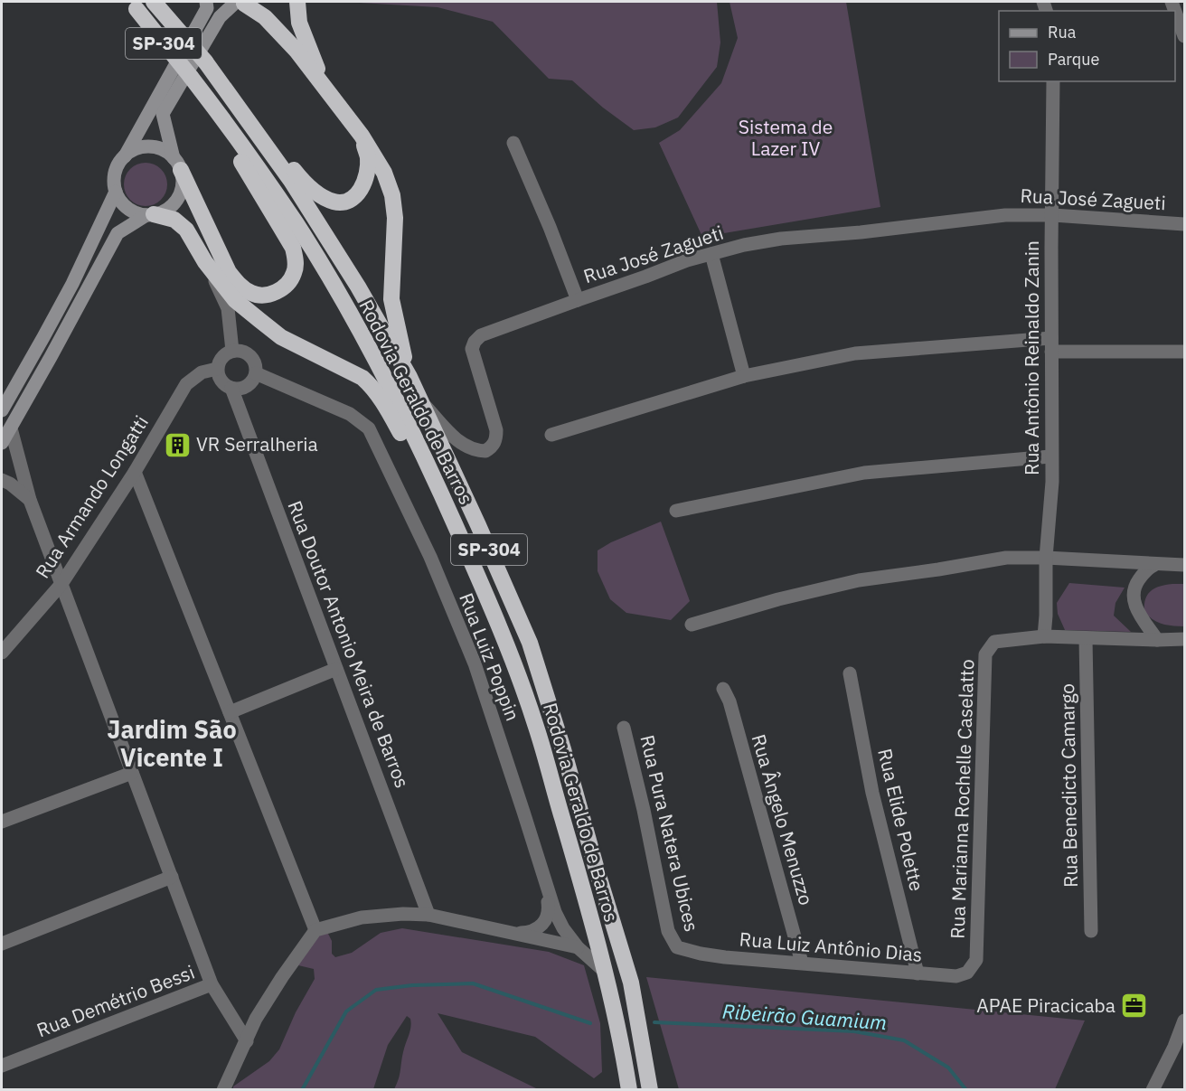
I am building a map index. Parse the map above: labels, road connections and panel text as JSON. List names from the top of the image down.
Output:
{
  "streets": {
    "highway": ["SP-304", "Rodovia Geraldo de Barros"],
    "street": [
      "Rua José Zagueti",
      "Rua Antônio Reinaldo Zanin",
      "Rua Armando Longatti",
      "Rua Doutor Antonio Meira de Barros",
      "Rua Luiz Poppin",
      "Rua Benedicto Camargo",
      "Rua Marianna Rochelle Caselatto",
      "Rua Ângelo Menuzzo",
      "Rua Elide Polette",
      "Rua Pura Natera Ubices",
      "Rua Luiz Antônio Dias",
      "Rua Demétrio Bessi"
    ]
  },
  "crossings": [
    ["Rua José Zagueti", "Rua Antônio Reinaldo Zanin"],
    ["Rua José Zagueti", "Rodovia Geraldo de Barros"],
    ["Rua Antônio Reinaldo Zanin", "Rua Marianna Rochelle Caselatto"],
    ["Rodovia Geraldo de Barros", "Rua Luiz Poppin"],
    ["Rua Armando Longatti", "Rua Doutor Antonio Meira de Barros"],
    ["Rua Armando Longatti", "Rua Luiz Poppin"],
    ["Rua Doutor Antonio Meira de Barros", "Rua Luiz Poppin"],
    ["Rua Marianna Rochelle Caselatto", "Rua Luiz Antônio Dias"],
    ["Rua Ângelo Menuzzo", "Rua Luiz Antônio Dias"],
    ["Rua Elide Polette", "Rua Luiz Antônio Dias"],
    ["Rua Pura Natera Ubices", "Rua Luiz Antônio Dias"]
  ],
  "districts": ["Jardim São Vicente I"],
  "water": ["Ribeirão Guamium"],
  "parks": ["Sistema de Lazer IV"],
  "places": {
    "building": ["VR Serralheria"],
    "office": ["APAE Piracicaba"]
  },
  "legend": ["Rua", "Parque"]
}
